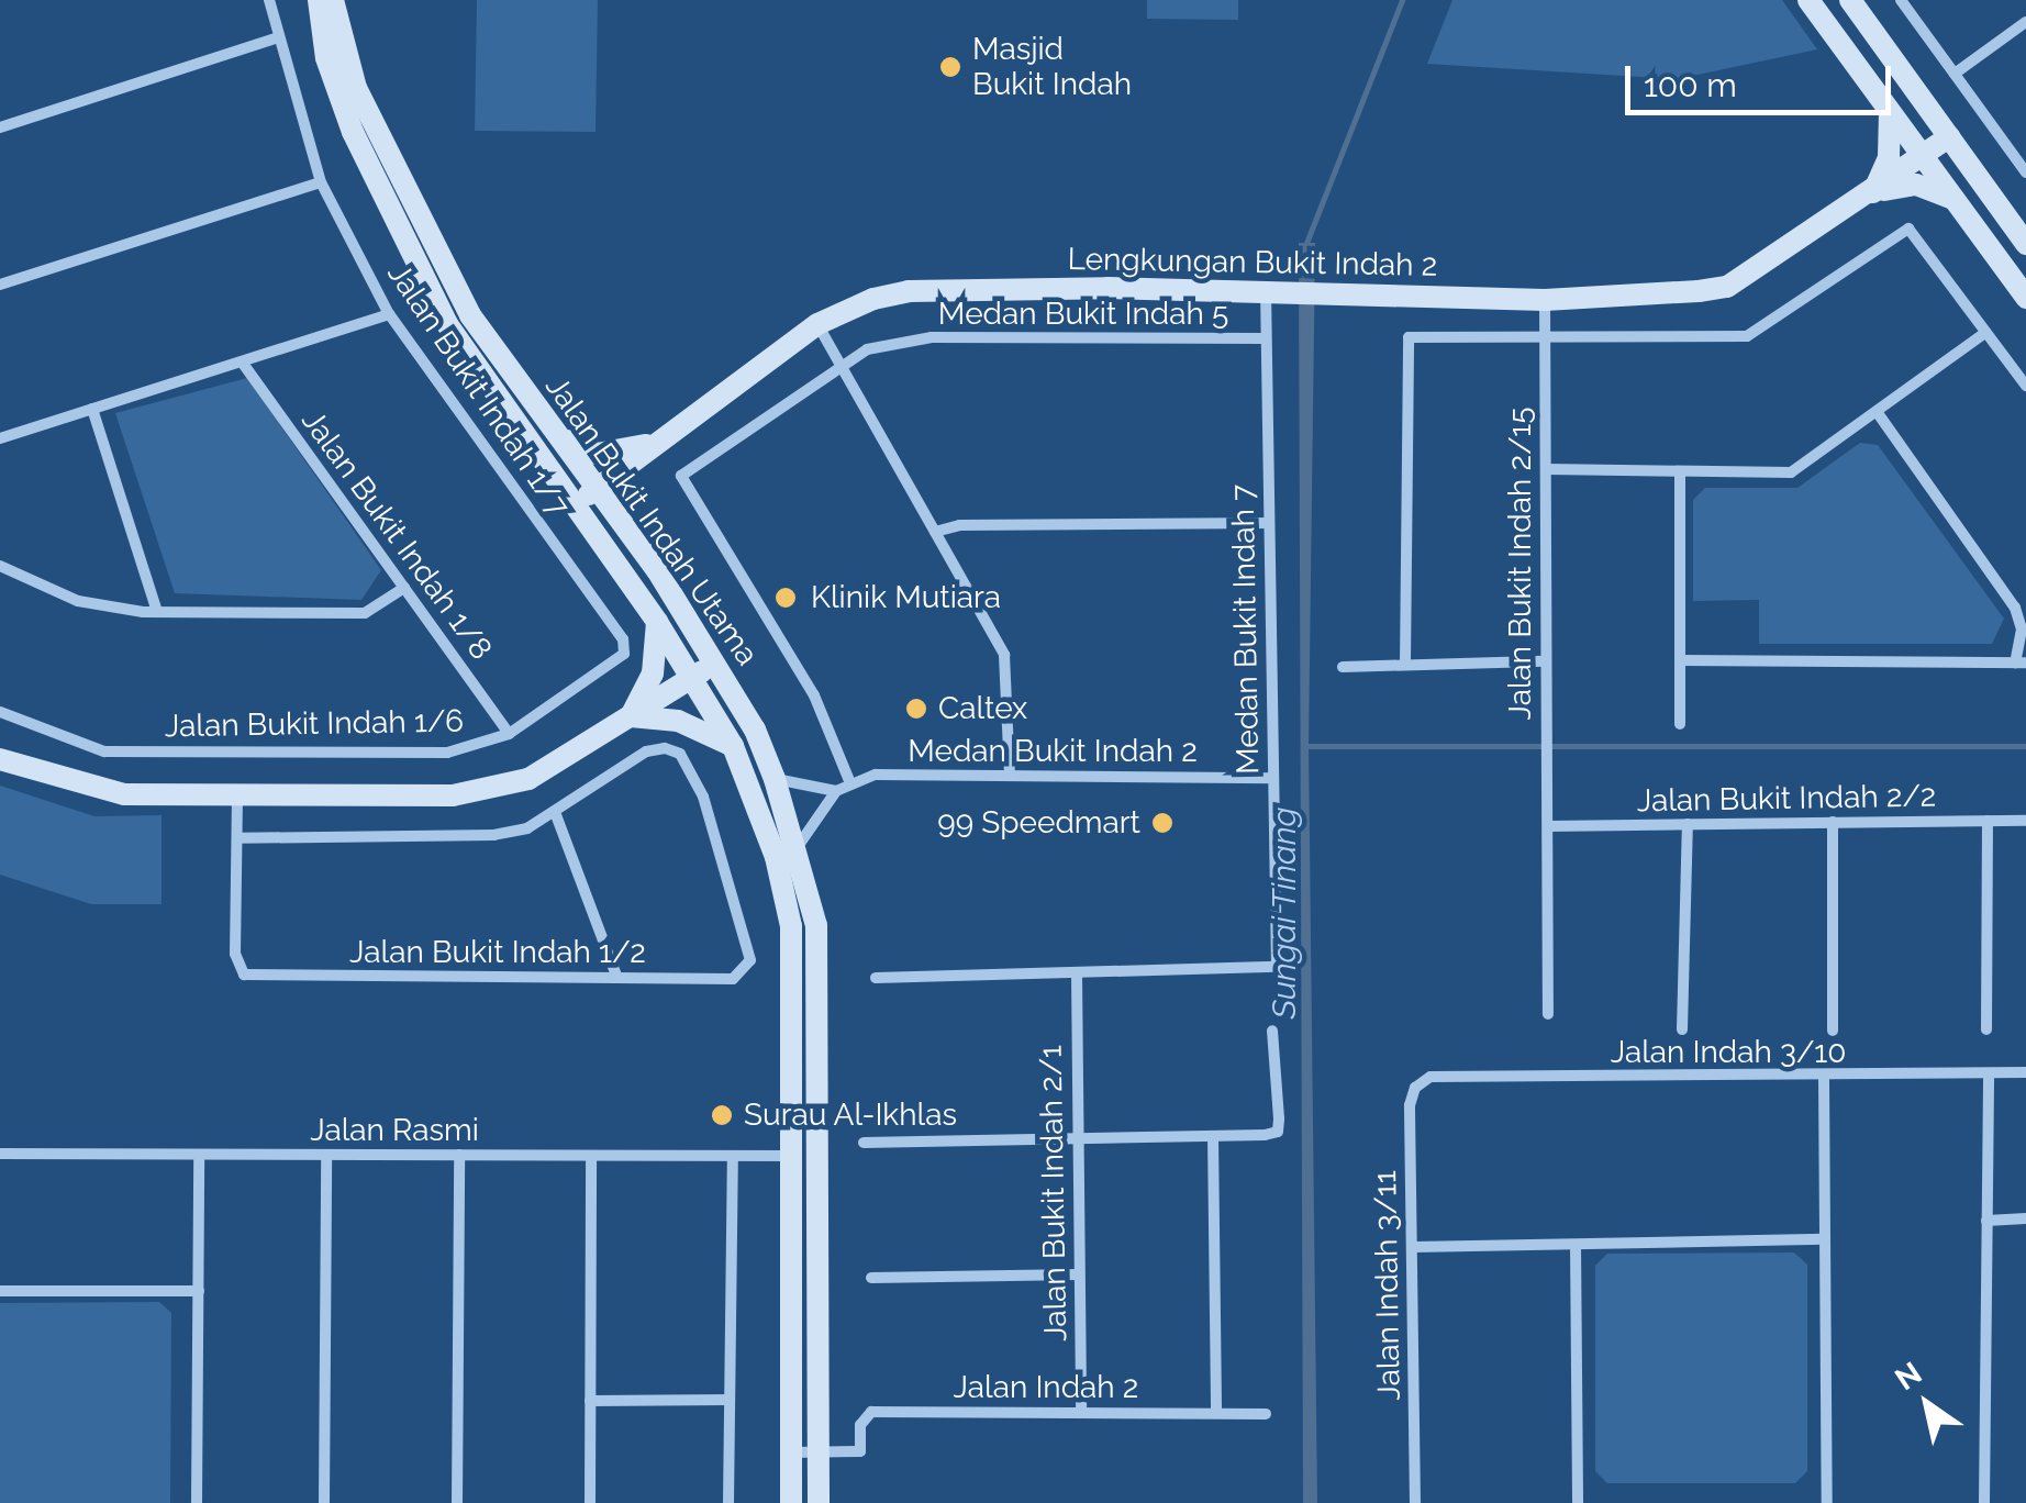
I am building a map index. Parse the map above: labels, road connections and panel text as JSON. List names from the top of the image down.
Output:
{
  "streets": {
    "street": [
      "Lengkungan Bukit Indah 2",
      "Medan Bukit Indah 5",
      "Jalan Bukit Indah 1/7",
      "Jalan Bukit Indah Utama",
      "Jalan Bukit Indah 1/8",
      "Jalan Bukit Indah 2/15",
      "Medan Bukit Indah 7",
      "Jalan Bukit Indah 1/6",
      "Medan Bukit Indah 2",
      "Jalan Bukit Indah 2/2",
      "Jalan Bukit Indah 1/2",
      "Jalan Indah 3/10",
      "Jalan Rasmi",
      "Jalan Bukit Indah 2/1",
      "Jalan Indah 3/11",
      "Jalan Indah 2"
    ]
  },
  "crossings": [
    ["Lengkungan Bukit Indah 2", "Jalan Bukit Indah Utama"],
    ["Lengkungan Bukit Indah 2", "Jalan Bukit Indah 2/15"],
    ["Lengkungan Bukit Indah 2", "Medan Bukit Indah 7"],
    ["Medan Bukit Indah 5", "Medan Bukit Indah 7"],
    ["Medan Bukit Indah 5", "Medan Bukit Indah 2"],
    ["Jalan Bukit Indah 1/7", "Jalan Bukit Indah 1/6"],
    ["Jalan Bukit Indah Utama", "Medan Bukit Indah 2"],
    ["Jalan Bukit Indah Utama", "Jalan Rasmi"],
    ["Jalan Bukit Indah Utama", "Jalan Indah 2"],
    ["Jalan Bukit Indah 1/8", "Jalan Bukit Indah 1/6"],
    ["Jalan Bukit Indah 2/15", "Jalan Bukit Indah 2/2"],
    ["Medan Bukit Indah 7", "Medan Bukit Indah 2"],
    ["Medan Bukit Indah 7", "Jalan Bukit Indah 2/1"],
    ["Jalan Indah 3/10", "Jalan Indah 3/11"],
    ["Jalan Bukit Indah 2/1", "Jalan Indah 2"]
  ],
  "water": ["Sungai Tinang"],
  "places": [
    "Masjid Bukit Indah",
    "Klinik Mutiara",
    "Caltex",
    "99 Speedmart",
    "Surau Al-Ikhlas"
  ],
  "scale_bar": "100 m",
  "north": "top left"
}
